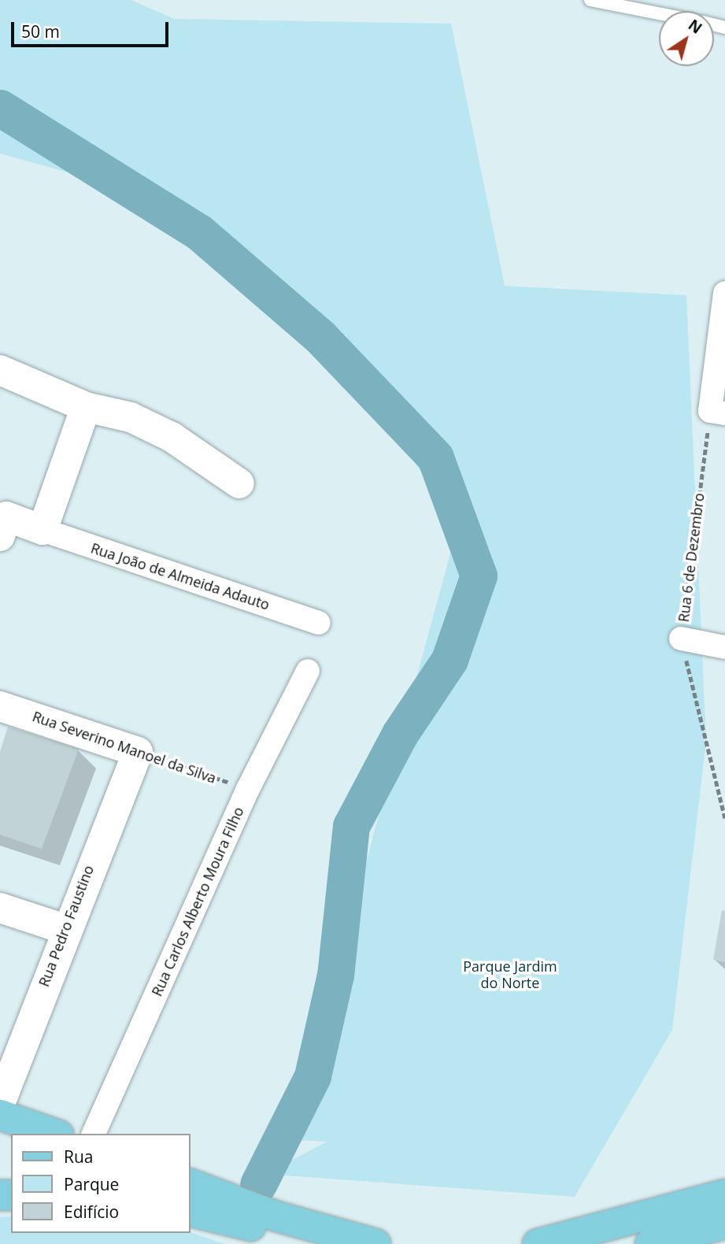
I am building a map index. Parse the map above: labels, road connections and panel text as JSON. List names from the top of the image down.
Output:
{
  "streets": {
    "street": [
      "Rua João de Almeida Adauto",
      "Rua Severino Manoel da Silva",
      "Rua Carlos Alberto Moura Filho",
      "Rua Pedro Faustino"
    ],
    "path": ["Rua 6 de Dezembro"]
  },
  "crossings": [
    ["Rua Severino Manoel da Silva", "Rua Carlos Alberto Moura Filho"],
    ["Rua Severino Manoel da Silva", "Rua Pedro Faustino"]
  ],
  "parks": ["Parque Jardim do Norte"],
  "legend": ["Rua", "Parque", "Edifício"],
  "scale_bar": "50 m",
  "north": "top right"
}
